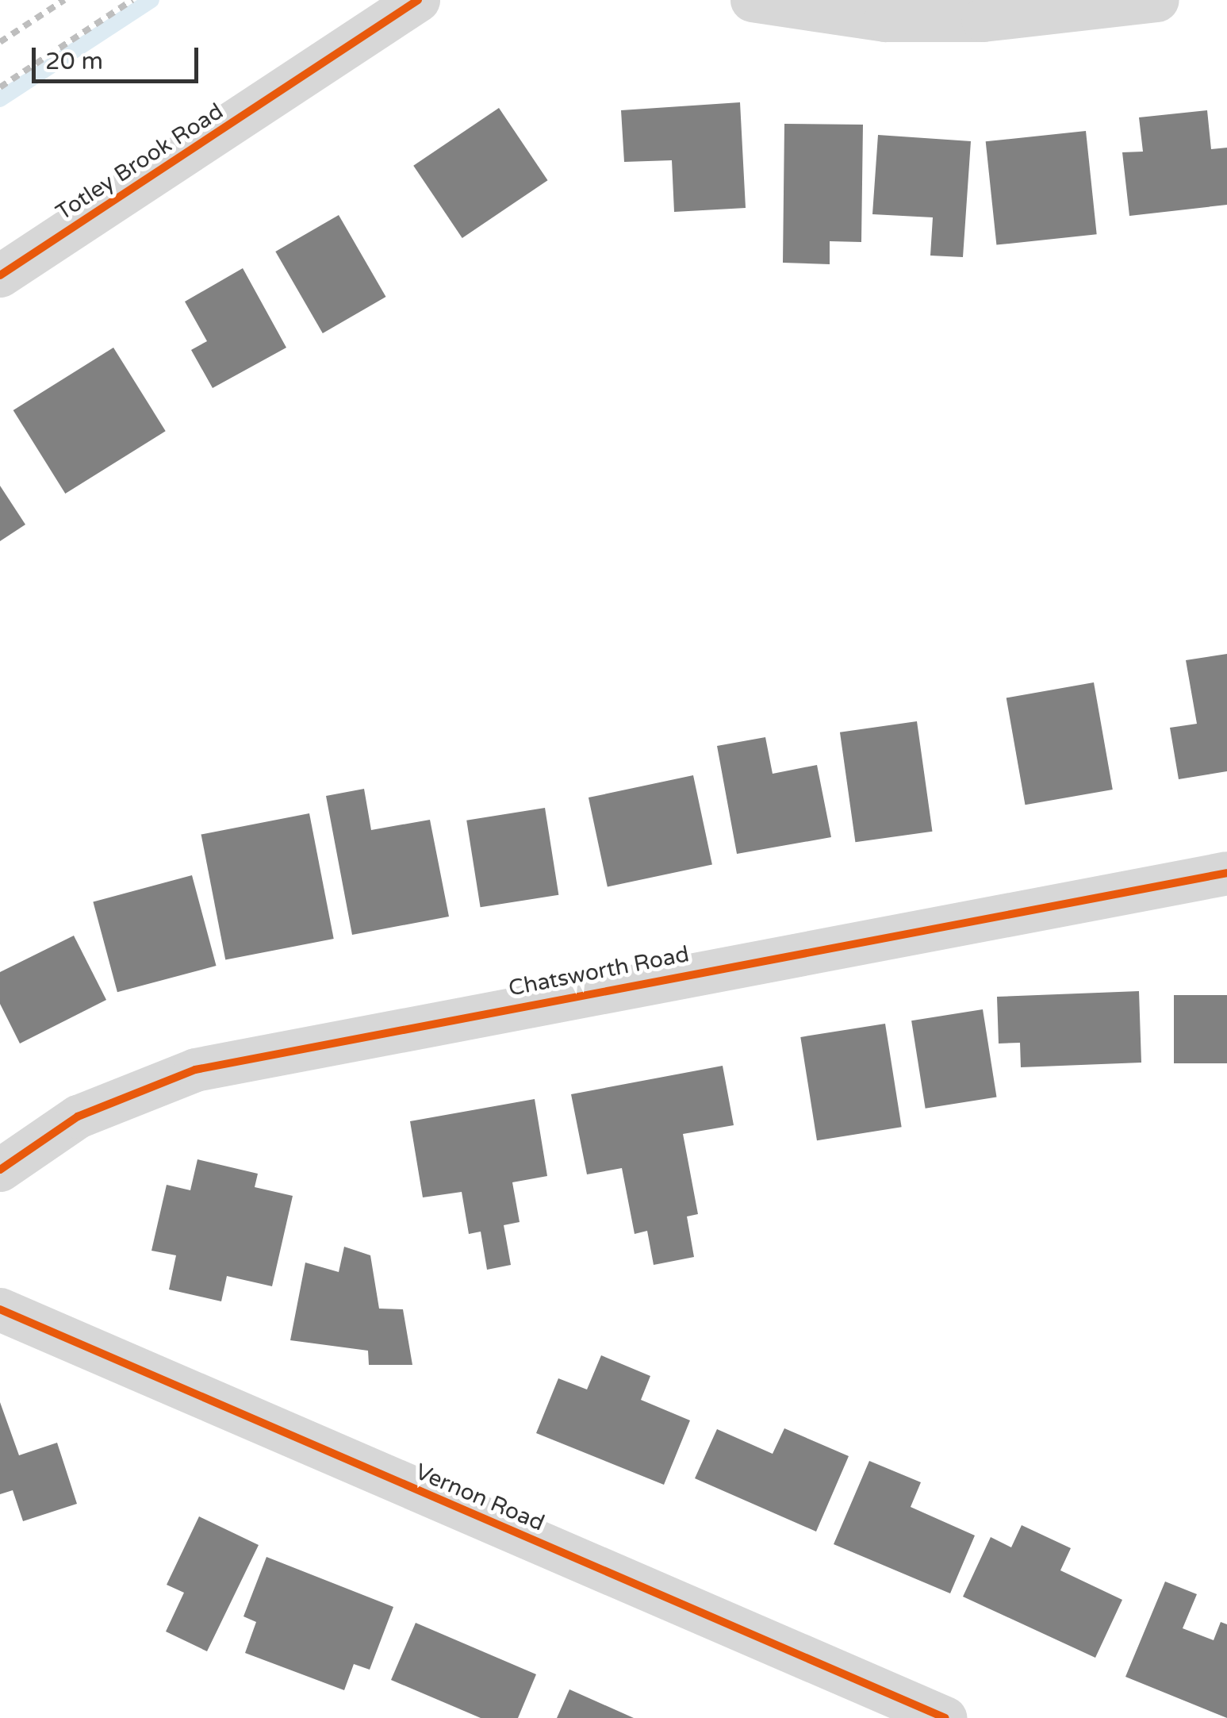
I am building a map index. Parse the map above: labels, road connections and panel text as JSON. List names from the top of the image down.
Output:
{
  "streets": {
    "street": ["Totley Brook Road", "Chatsworth Road", "Vernon Road"]
  },
  "scale_bar": "20 m"
}
